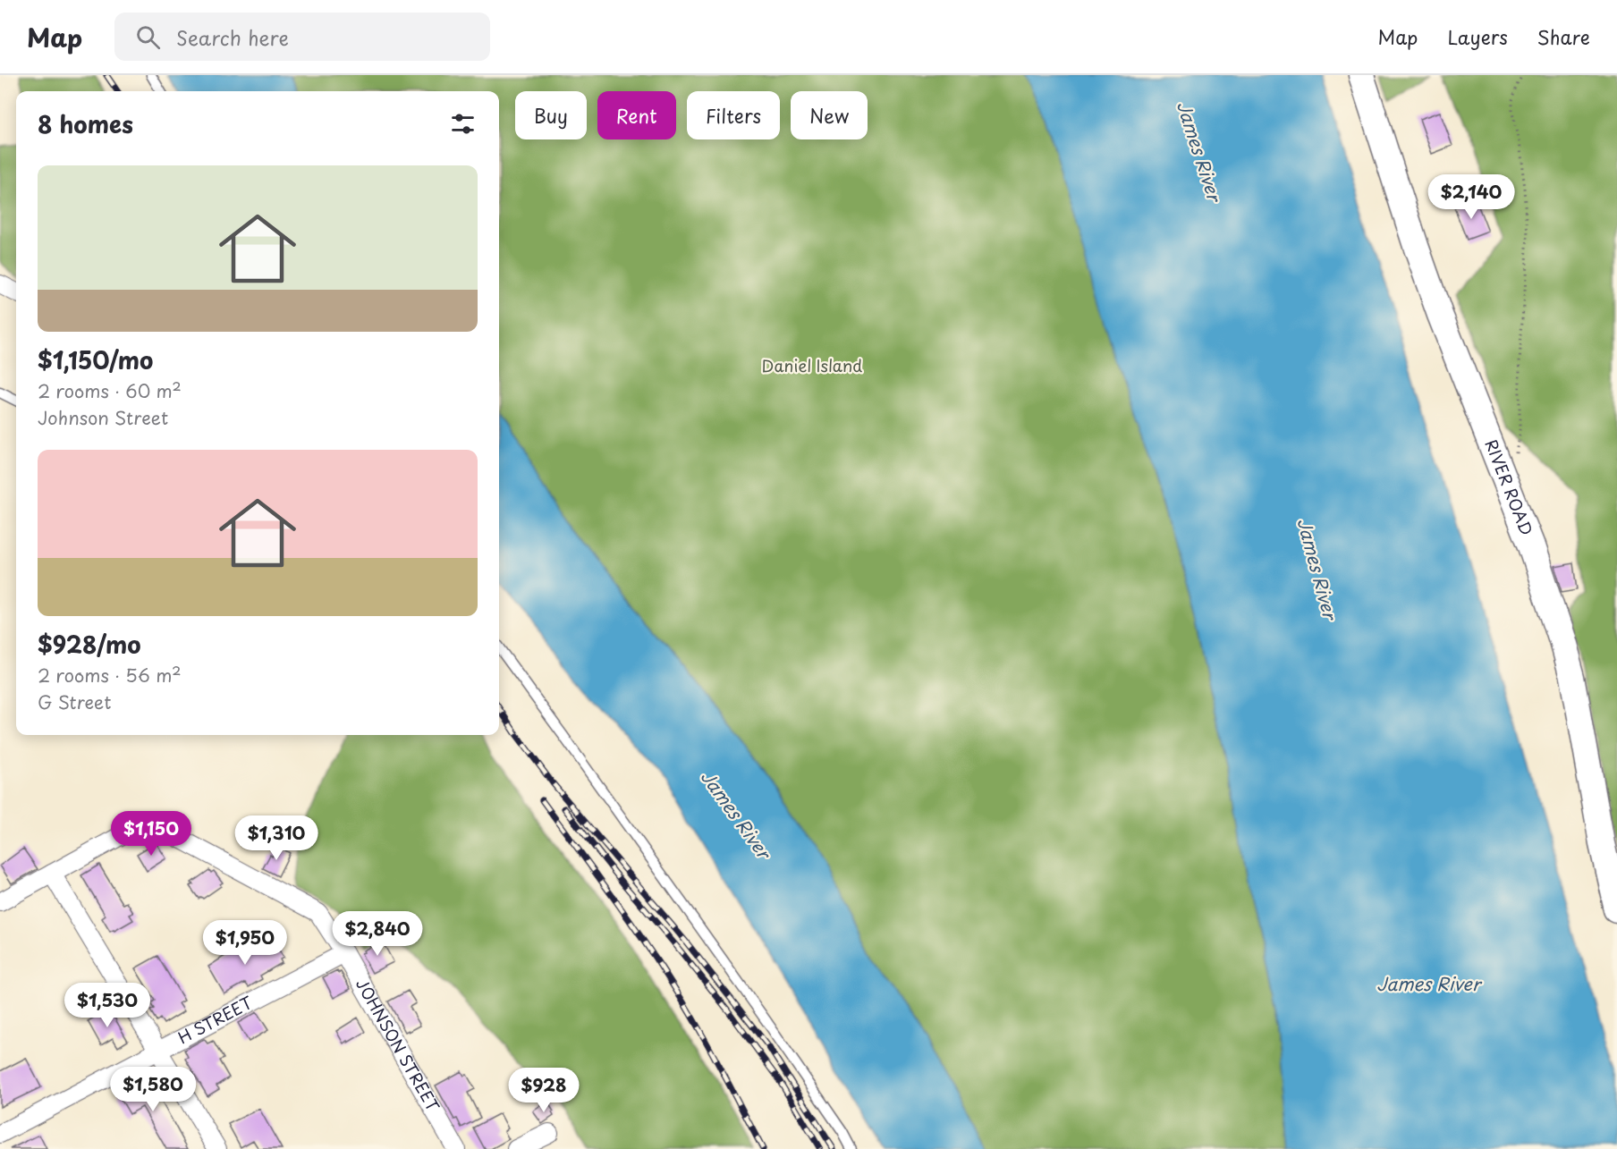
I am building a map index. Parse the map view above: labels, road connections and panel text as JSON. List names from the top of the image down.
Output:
{
  "streets": {
    "street": ["RIVER ROAD", "H STREET", "JOHNSON STREET"]
  },
  "crossings": [
    ["H STREET", "JOHNSON STREET"]
  ],
  "water": ["James River"],
  "parks": ["Daniel Island"],
  "page": {
    "header": "Map",
    "search": "Search here",
    "nav": ["Map", "Layers", "Share"],
    "chip": [
      "Buy",
      "Rent",
      "Filters",
      "New"
    ],
    "heading": "8 homes",
    "list": [
      {
        "name": "$1,150/mo",
        "note": "2 rooms · 60 m² · Johnson Street"
      },
      {
        "name": "$928/mo",
        "note": "2 rooms · 56 m² · G Street"
      }
    ],
    "price": [
      "$2,140",
      "$1,150",
      "$1,310",
      "$2,840",
      "$1,950",
      "$1,530",
      "$1,580",
      "$928"
    ]
  }
}
